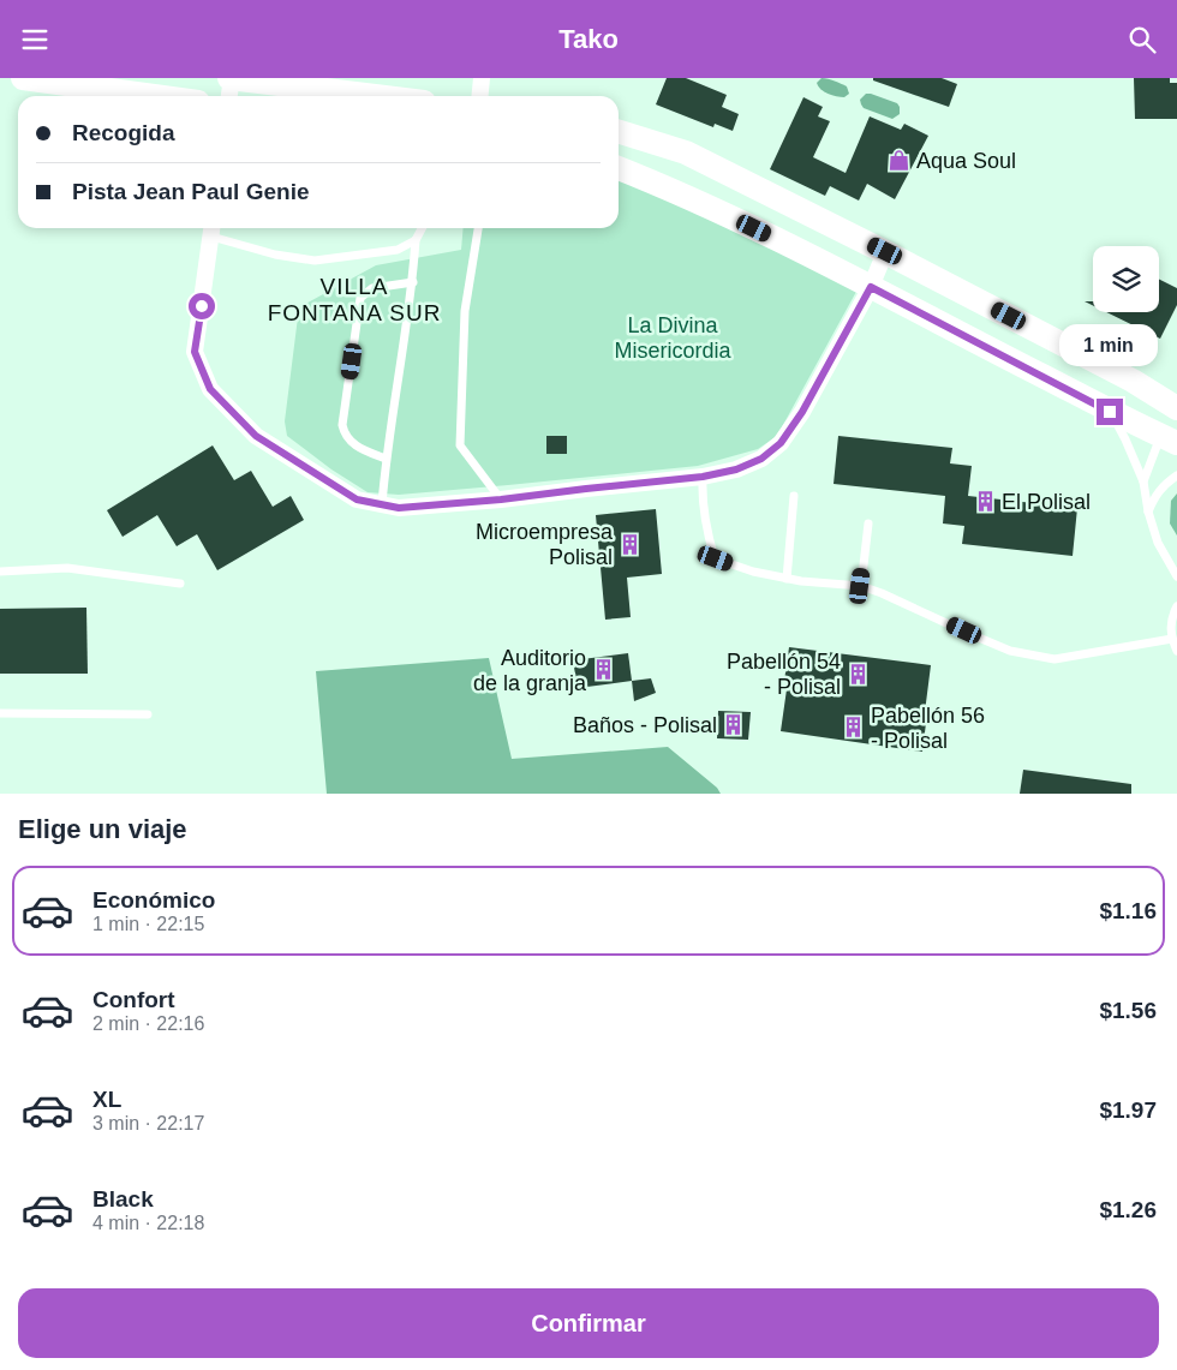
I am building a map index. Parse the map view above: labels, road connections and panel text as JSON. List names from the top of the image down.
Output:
{
  "districts": ["VILLA FONTANA SUR"],
  "parks": ["La Divina Misericordia"],
  "places": {
    "shop": ["Aqua Soul"],
    "building": [
      "El Polisal",
      "Microempresa Polisal",
      "Auditorio de la granja",
      "Pabellón 54 - Polisal",
      "Baños - Polisal",
      "Pabellón 56 - Polisal"
    ]
  },
  "page": {
    "header": "Tako",
    "banner": ["Recogida", "Pista Jean Paul Genie"],
    "bubble": "1 min",
    "heading": "Elige un viaje",
    "list": [
      {
        "name": "Económico",
        "note": "1 min · 22:15",
        "value": "$1.16"
      },
      {
        "name": "Confort",
        "note": "2 min · 22:16",
        "value": "$1.56"
      },
      {
        "name": "XL",
        "note": "3 min · 22:17",
        "value": "$1.97"
      },
      {
        "name": "Black",
        "note": "4 min · 22:18",
        "value": "$1.26"
      }
    ],
    "buttons": "Confirmar"
  }
}
